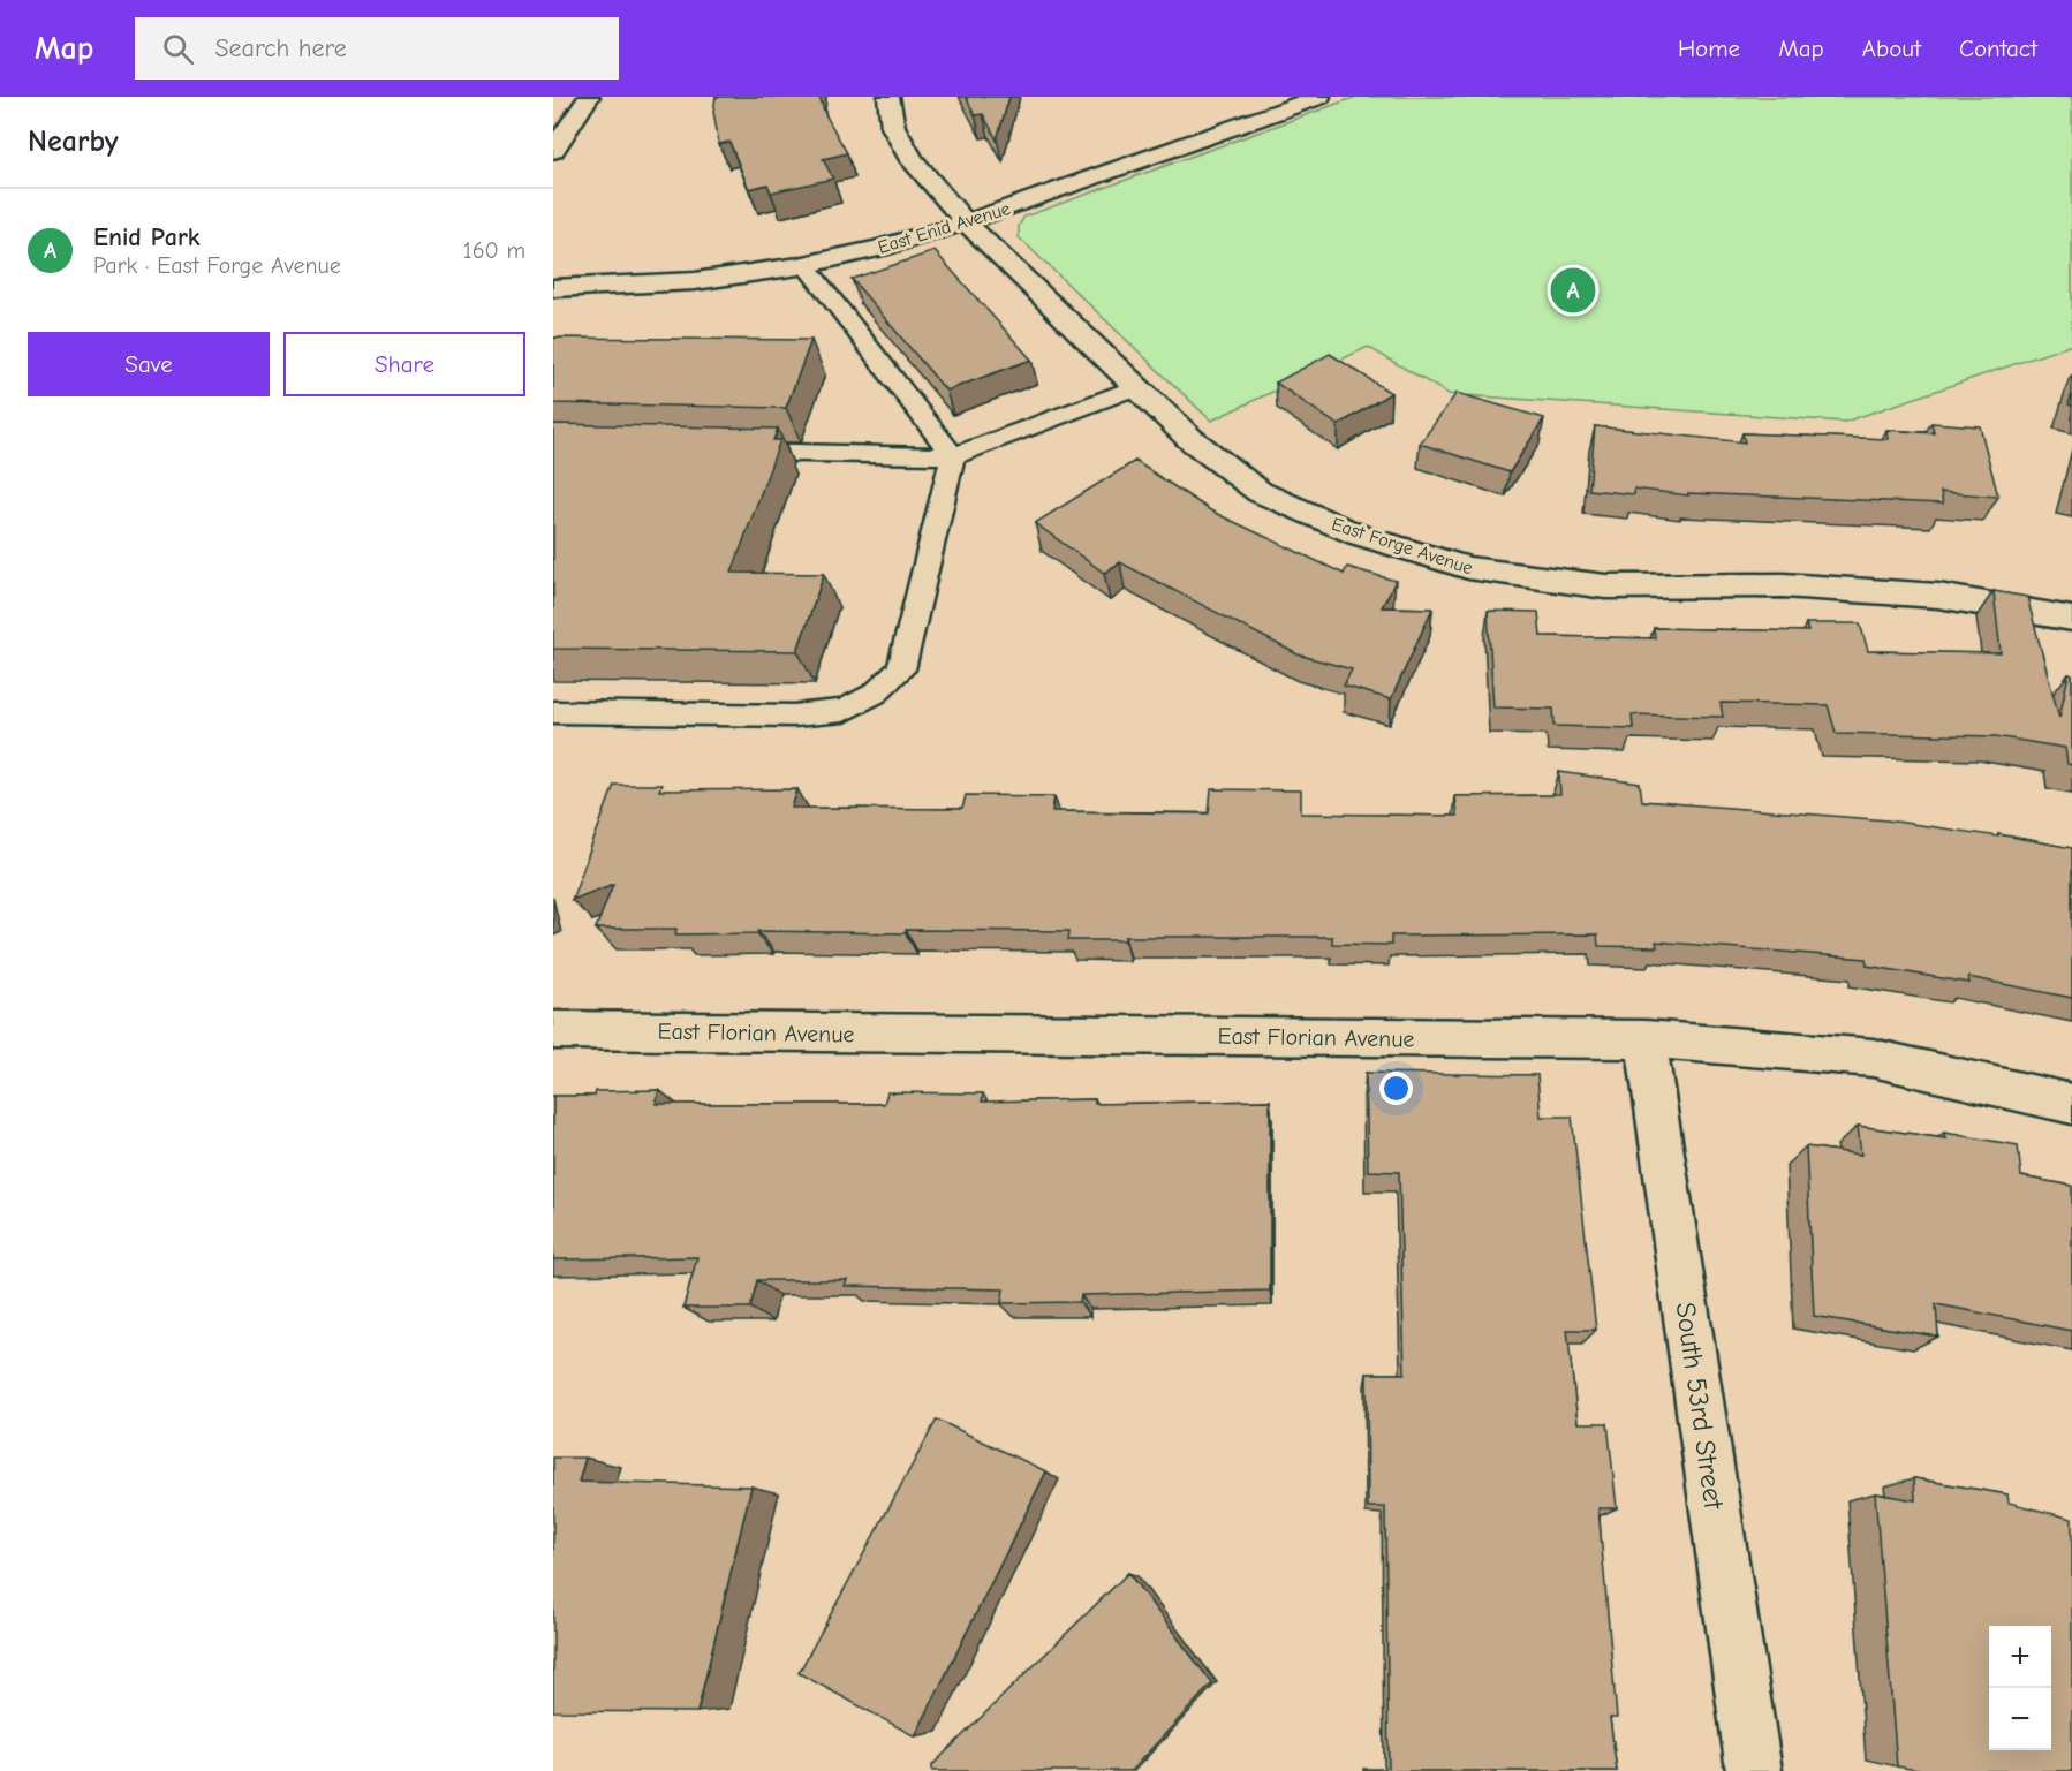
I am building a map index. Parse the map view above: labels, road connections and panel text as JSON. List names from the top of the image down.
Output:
{
  "streets": {
    "street": [
      "East Enid Avenue",
      "East Forge Avenue",
      "East Florian Avenue",
      "South 53rd Street"
    ]
  },
  "crossings": [
    ["East Enid Avenue", "East Forge Avenue"],
    ["East Florian Avenue", "South 53rd Street"]
  ],
  "page": {
    "header": "Map",
    "search": "Search here",
    "nav": [
      "Home",
      "Map",
      "About",
      "Contact"
    ],
    "heading": "Nearby",
    "list": [
      {
        "mark": "A",
        "name": "Enid Park",
        "note": "Park · East Forge Avenue",
        "value": "160 m"
      }
    ],
    "pins": "A",
    "buttons": ["Save", "Share"],
    "map_buttons": ["+", "−"]
  }
}
